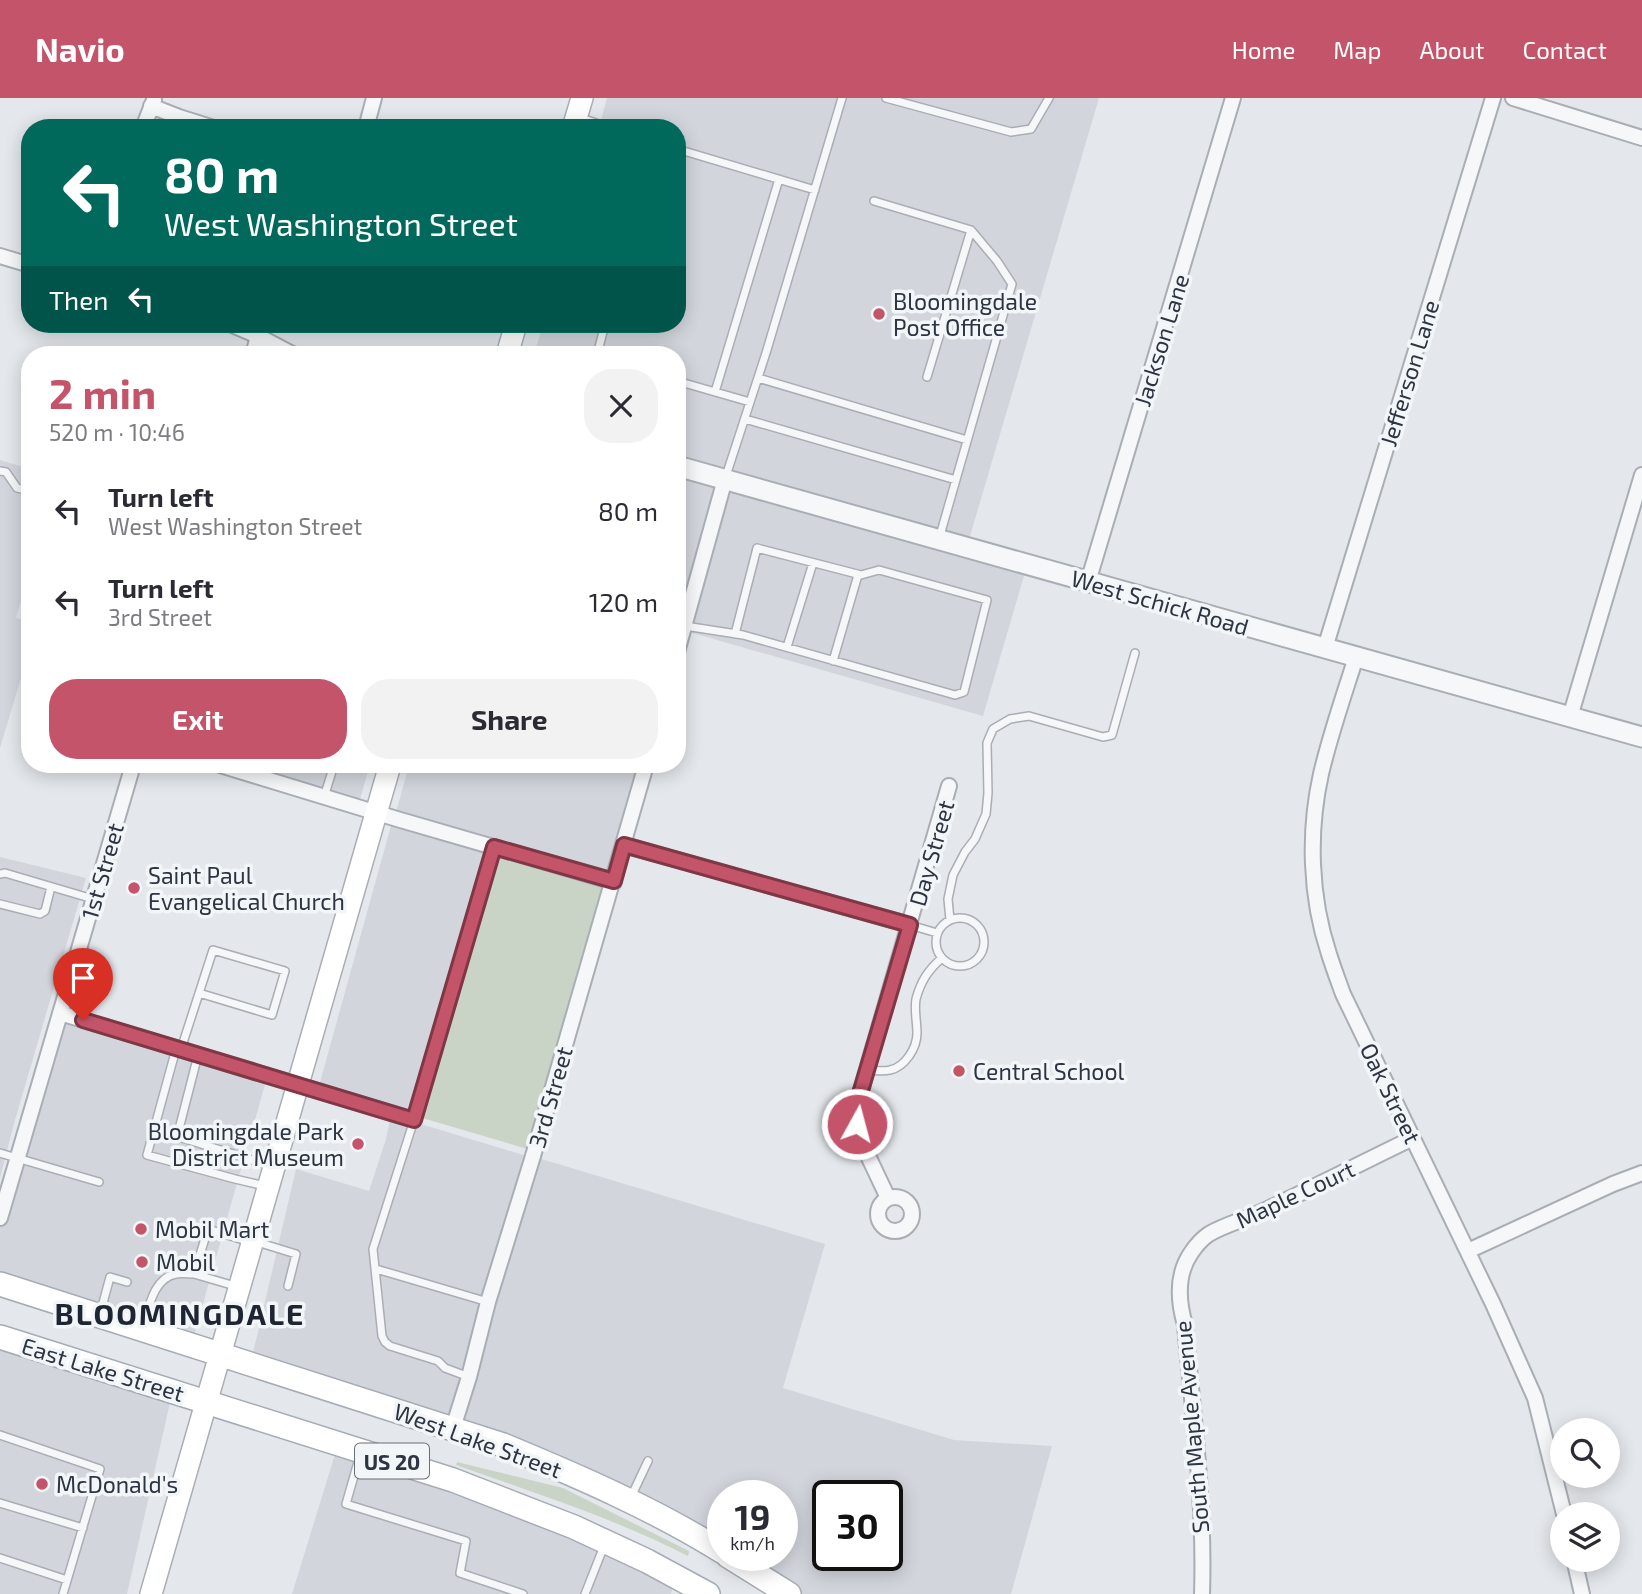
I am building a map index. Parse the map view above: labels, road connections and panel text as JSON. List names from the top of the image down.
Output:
{
  "streets": {
    "main road": ["East Lake Street", "West Lake Street", "US 20"],
    "street": [
      "Jackson Lane",
      "Jefferson Lane",
      "West Schick Road",
      "Day Street",
      "1st Street",
      "Oak Street",
      "3rd Street",
      "Maple Court",
      "South Maple Avenue"
    ]
  },
  "crossings": [
    ["Jackson Lane", "West Schick Road"],
    ["Jefferson Lane", "West Schick Road"],
    ["West Schick Road", "Oak Street"],
    ["Oak Street", "Maple Court"],
    ["3rd Street", "West Lake Street"],
    ["Maple Court", "South Maple Avenue"],
    ["East Lake Street", "West Lake Street"],
    ["West Lake Street", "US 20"]
  ],
  "districts": ["BLOOMINGDALE"],
  "places": [
    "Bloomingdale Post Office",
    "Saint Paul Evangelical Church",
    "Central School",
    "Bloomingdale Park District Museum",
    "Mobil Mart",
    "Mobil",
    "McDonald's"
  ],
  "page": {
    "header": "Navio",
    "nav": [
      "Home",
      "Map",
      "About",
      "Contact"
    ],
    "turn": ["80 m", "West Washington Street"],
    "then": "Then",
    "heading": ["2 min", "520 m · 10:46"],
    "list": [
      {
        "name": "Turn left",
        "note": "West Washington Street",
        "value": "80 m"
      },
      {
        "name": "Turn left",
        "note": "3rd Street",
        "value": "120 m"
      }
    ],
    "buttons": ["Exit", "Share"],
    "speed": "19 km/h",
    "limit": "30"
  }
}
